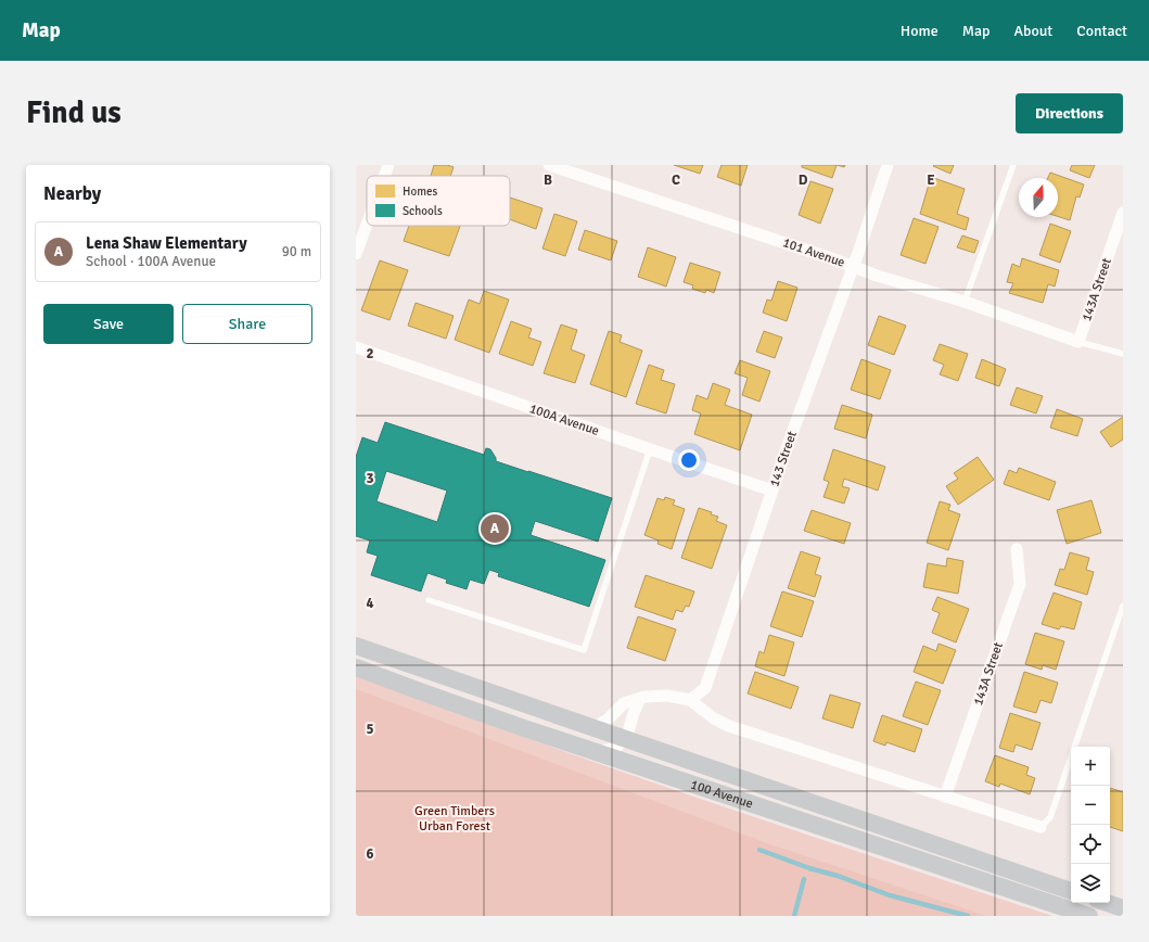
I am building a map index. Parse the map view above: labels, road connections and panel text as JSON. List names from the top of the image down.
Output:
{
  "streets": {
    "main road": ["100 Avenue"],
    "street": [
      "101 Avenue",
      "143A Street",
      "100A Avenue",
      "143 Street"
    ]
  },
  "crossings": [
    ["101 Avenue", "143A Street"],
    ["101 Avenue", "143 Street"],
    ["100A Avenue", "143 Street"]
  ],
  "parks": ["Green Timbers Urban Forest"],
  "legend": ["Homes", "Schools"],
  "north": "top",
  "page": {
    "header": "Map",
    "nav": [
      "Home",
      "Map",
      "About",
      "Contact"
    ],
    "buttons": [
      "Directions",
      ["Save", "Share"]
    ],
    "title": "Find us",
    "heading": "Nearby",
    "list": [
      {
        "mark": "A",
        "name": "Lena Shaw Elementary",
        "note": "School · 100A Avenue",
        "value": "90 m"
      }
    ],
    "pins": "A",
    "map_buttons": ["+", "−"]
  },
  "grid": {
    "columns": [
      "B",
      "C",
      "D",
      "E"
    ],
    "rows": [
      "2",
      "3",
      "4",
      "5",
      "6"
    ]
  }
}
